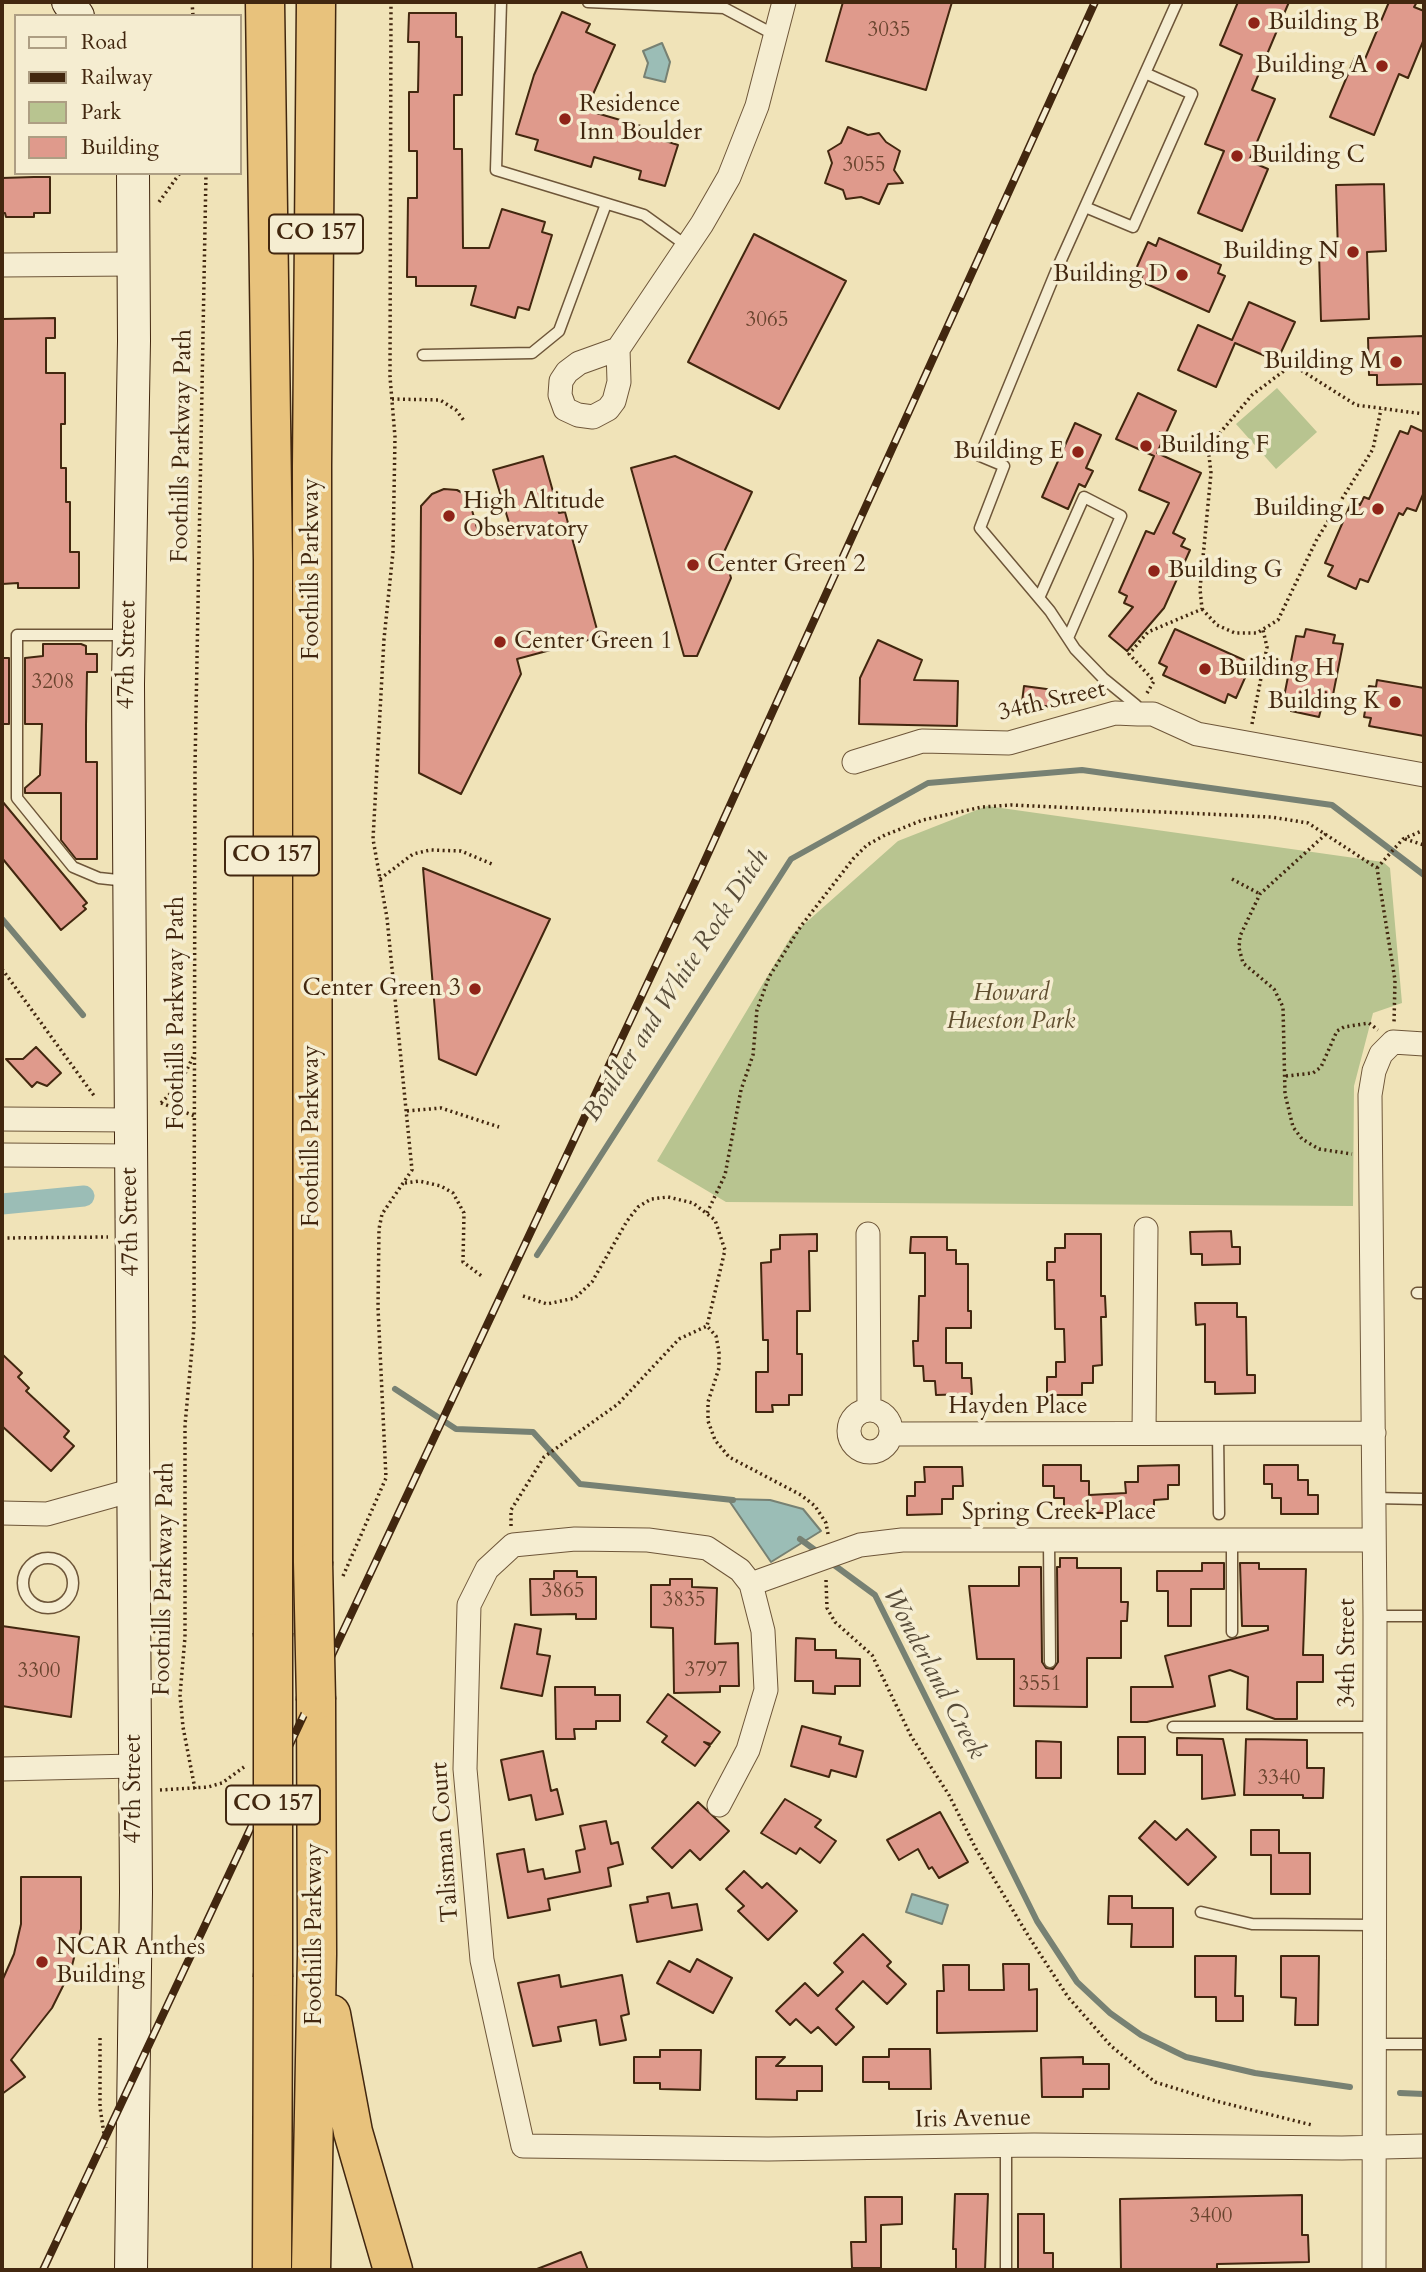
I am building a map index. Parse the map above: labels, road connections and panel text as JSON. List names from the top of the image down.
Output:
{
  "streets": {
    "highway": ["CO 157", "Foothills Parkway"],
    "street": [
      "47th Street",
      "34th Street",
      "Hayden Place",
      "Spring Creek Place",
      "Talisman Court",
      "Iris Avenue"
    ],
    "path": ["Foothills Parkway Path"]
  },
  "crossings": [
    ["34th Street", "Hayden Place"],
    ["34th Street", "Spring Creek Place"],
    ["34th Street", "Iris Avenue"],
    ["Talisman Court", "Iris Avenue"]
  ],
  "water": ["Boulder and White Rock Ditch", "Wonderland Creek"],
  "parks": ["Howard Hueston Park"],
  "places": [
    "Building B",
    "Building A",
    "Residence Inn Boulder",
    "Building C",
    "Building N",
    "Building D",
    "Building M",
    "Building F",
    "Building E",
    "Building L",
    "High Altitude Observatory",
    "Center Green 2",
    "Building G",
    "Center Green 1",
    "Building H",
    "Building K",
    "Center Green 3",
    "NCAR Anthes Building"
  ],
  "house_numbers": [
    "3035",
    "3055",
    "3065",
    "3208",
    "3865",
    "3835",
    "3797",
    "3300",
    "3551",
    "3340",
    "3400"
  ],
  "legend": [
    "Road",
    "Railway",
    "Park",
    "Building"
  ]
}
